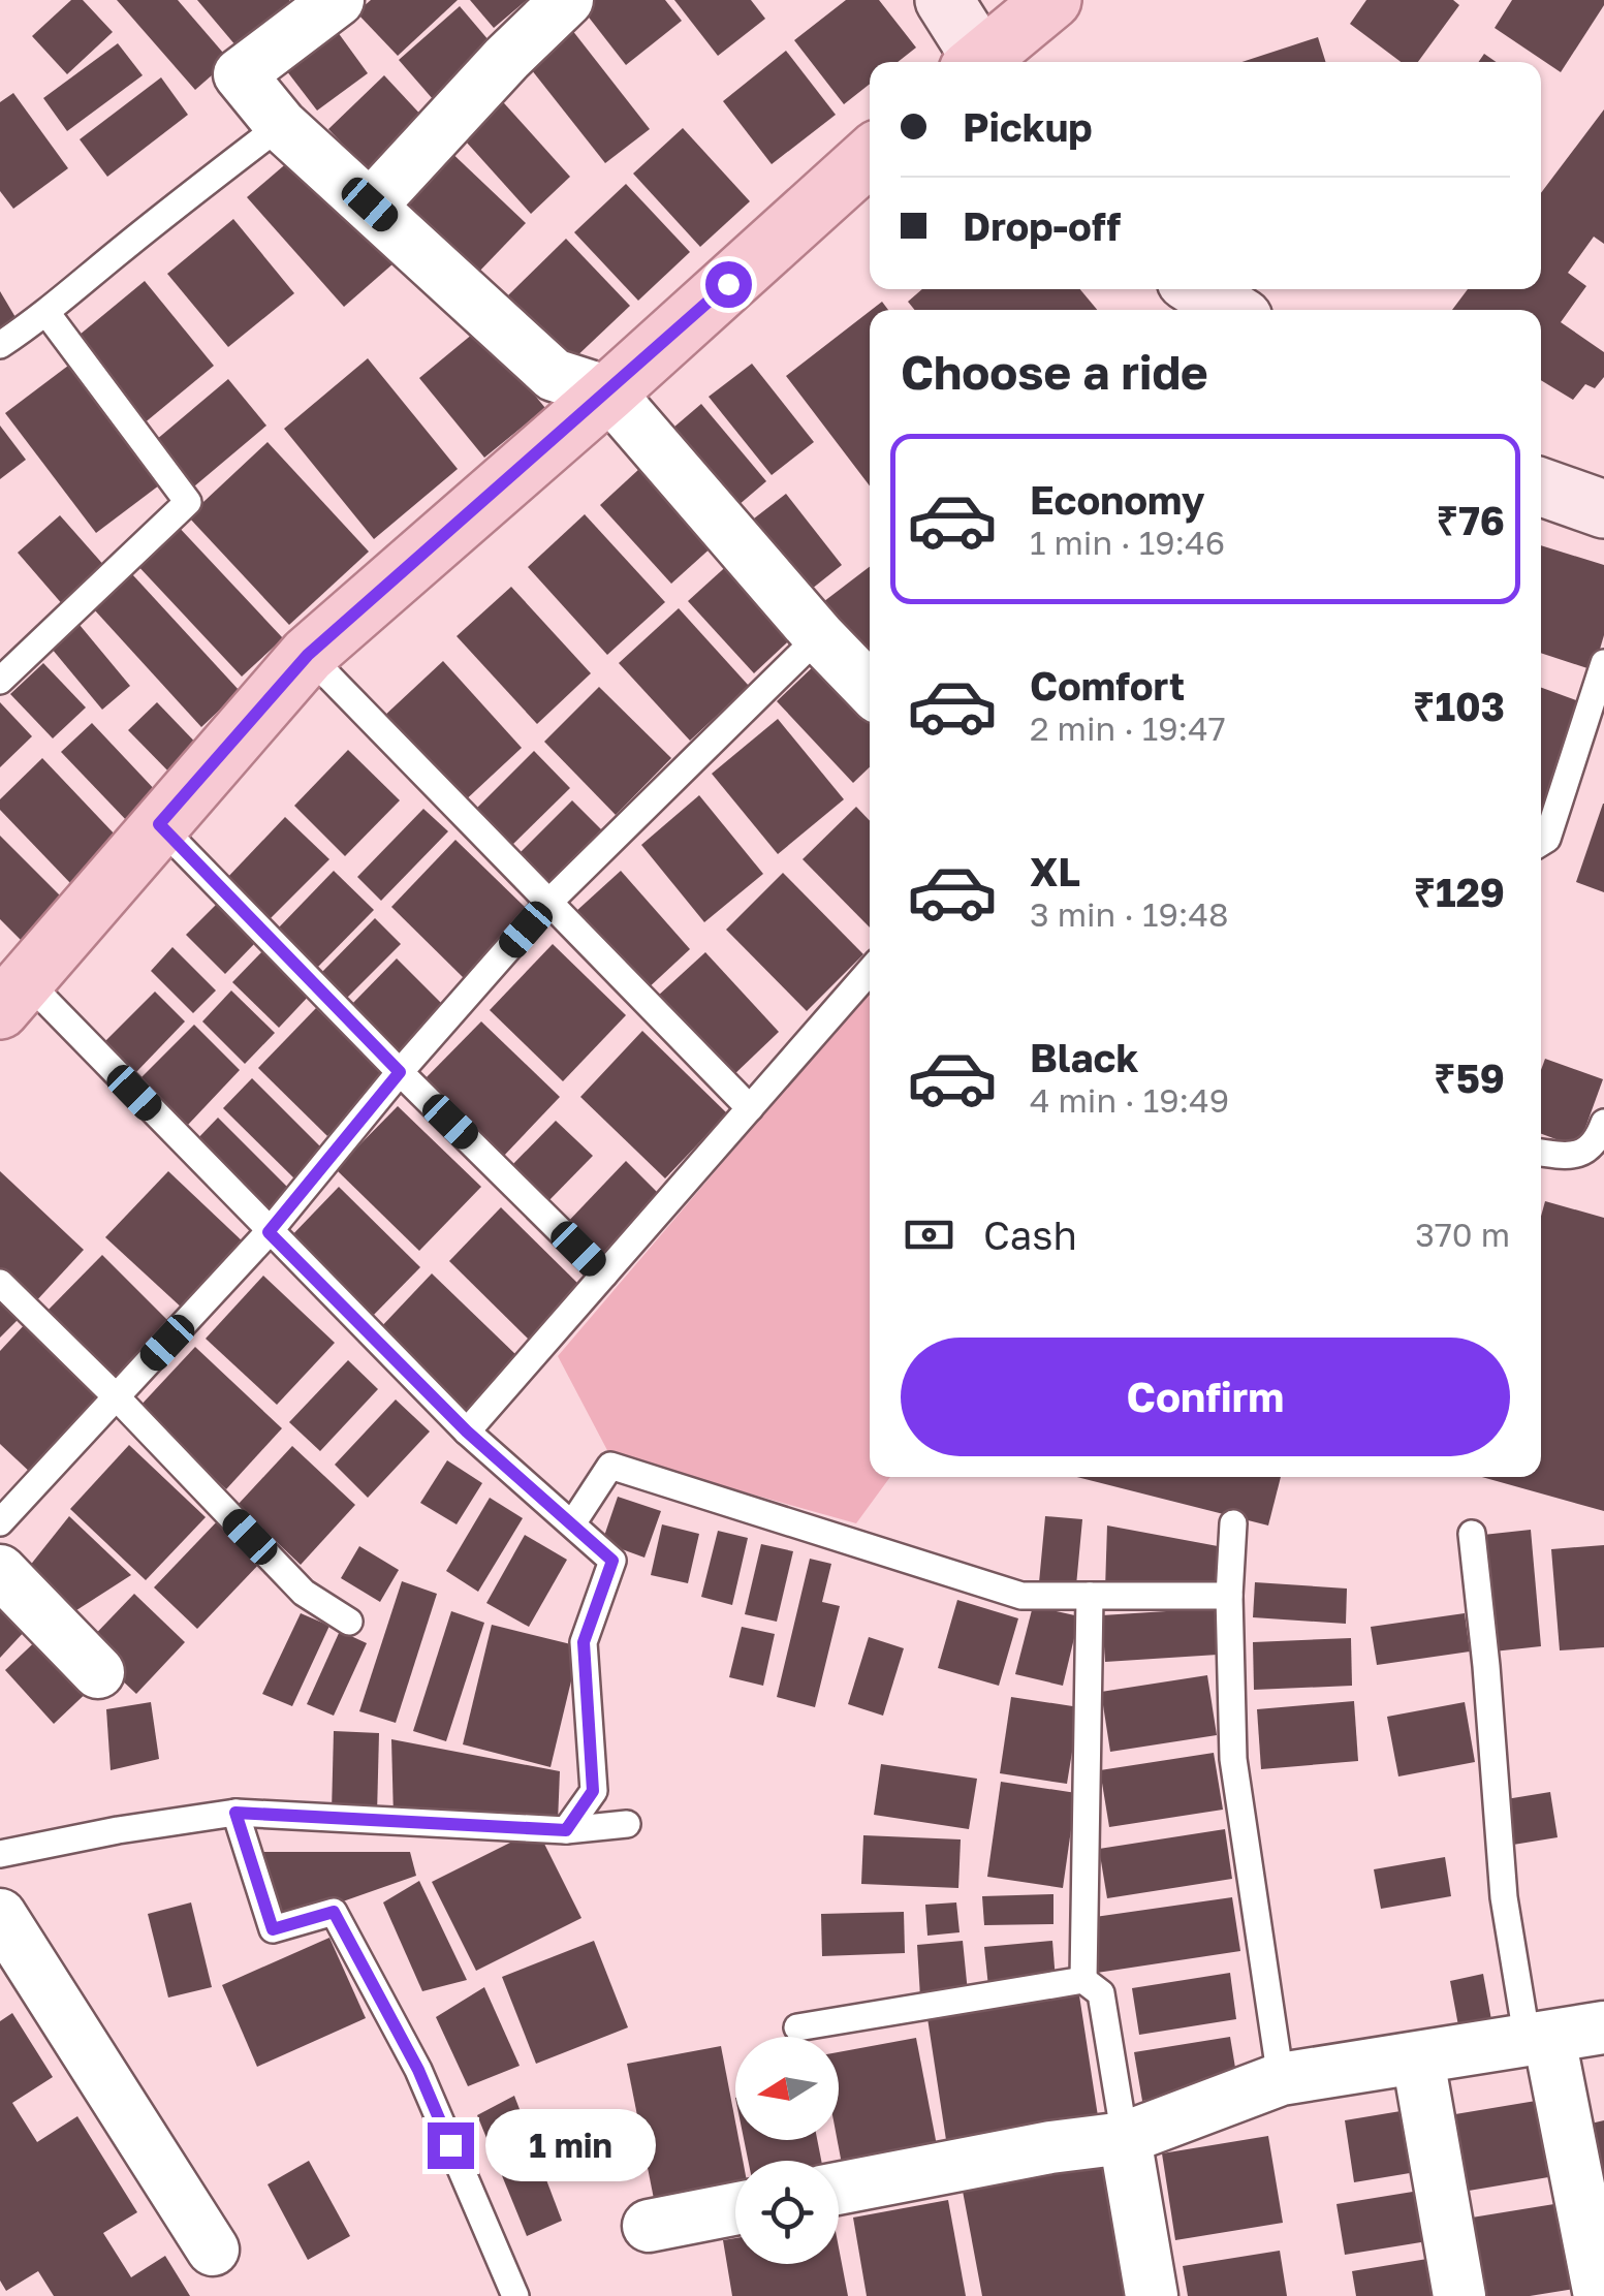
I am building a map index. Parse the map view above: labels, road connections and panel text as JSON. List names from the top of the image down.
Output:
{
  "north": "left",
  "page": {
    "banner": ["Pickup", "Drop-off"],
    "heading": "Choose a ride",
    "list": [
      {
        "name": "Economy",
        "note": "1 min · 19:46",
        "value": "₹76"
      },
      {
        "name": "Comfort",
        "note": "2 min · 19:47",
        "value": "₹103"
      },
      {
        "name": "XL",
        "note": "3 min · 19:48",
        "value": "₹129"
      },
      {
        "name": "Black",
        "note": "4 min · 19:49",
        "value": "₹59"
      }
    ],
    "pay": ["Cash", "370 m"],
    "buttons": "Confirm",
    "bubble": "1 min"
  }
}
